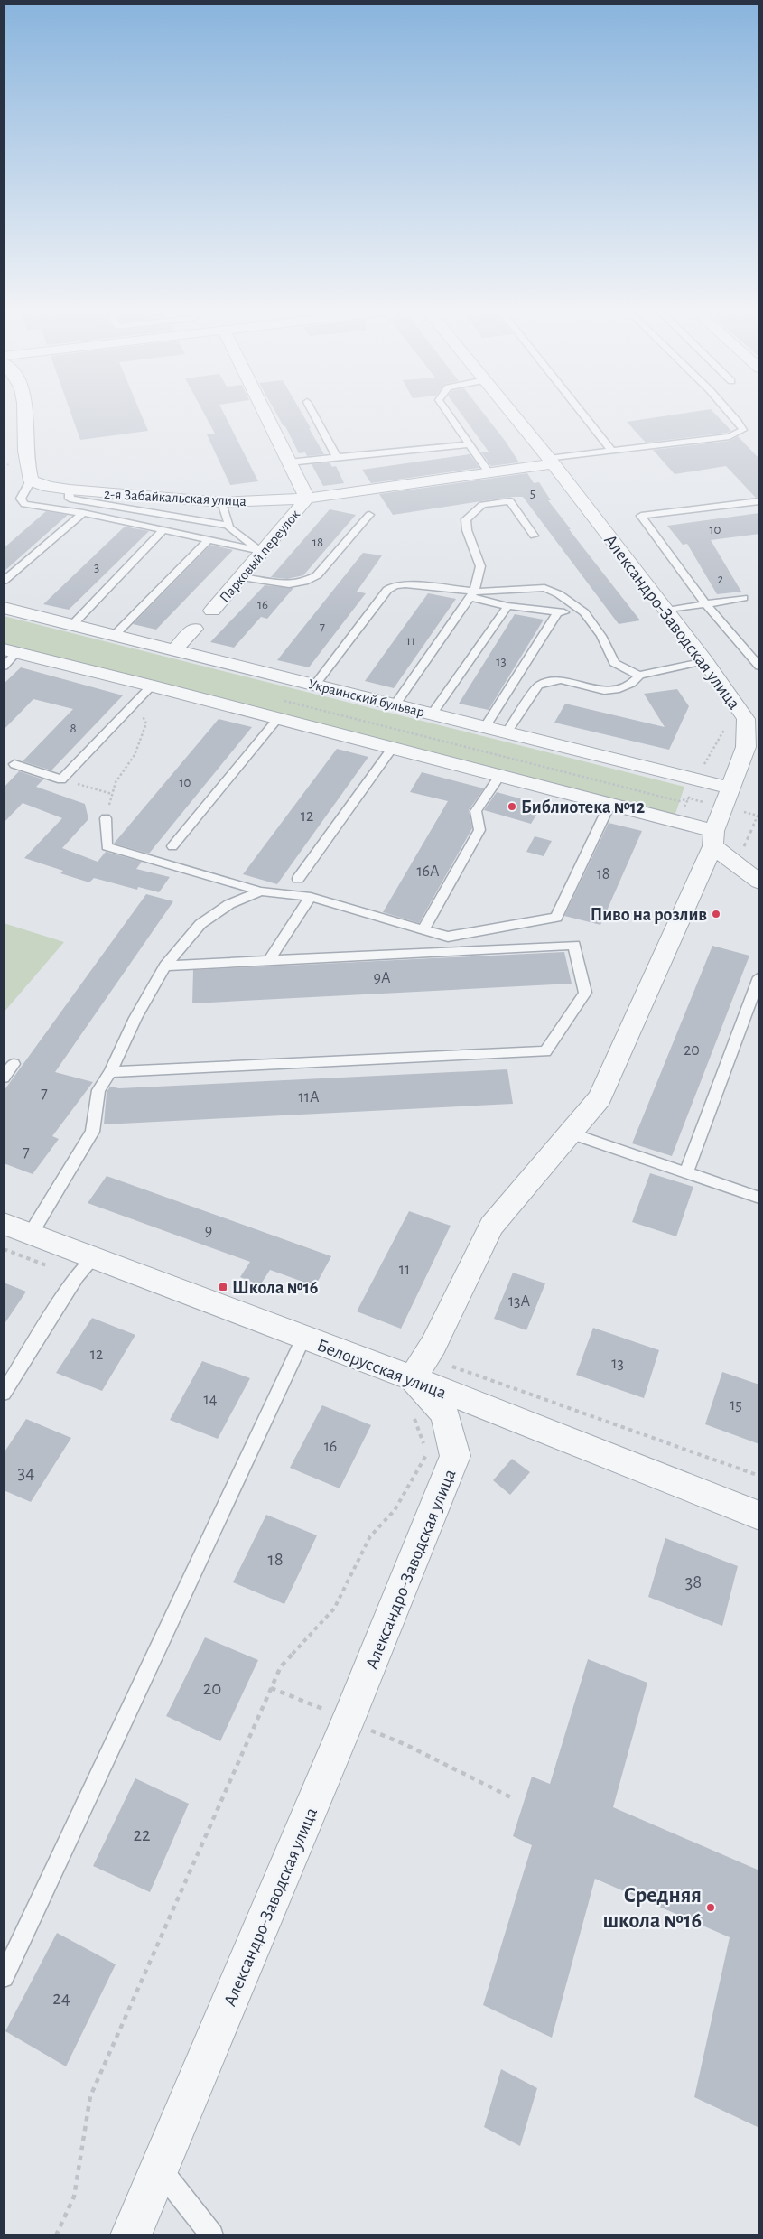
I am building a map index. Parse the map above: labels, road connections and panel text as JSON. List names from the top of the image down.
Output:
{
  "streets": {
    "street": [
      "2-я Забайкальская улица",
      "Парковый переулок",
      "Александро-Заводская улица",
      "Украинский бульвар",
      "Белорусская улица"
    ]
  },
  "crossings": [
    ["2-я Забайкальская улица", "Парковый переулок"],
    ["2-я Забайкальская улица", "Александро-Заводская улица"],
    ["Александро-Заводская улица", "Украинский бульвар"],
    ["Александро-Заводская улица", "Белорусская улица"]
  ],
  "places": {
    "other": ["Библиотека №12", "Пиво на розлив", "Средняя школа №16"],
    "transit": ["Школа №16"]
  },
  "house_numbers": [
    "5",
    "10",
    "18",
    "3",
    "2",
    "16",
    "7",
    "11",
    "13",
    "8",
    "10",
    "12",
    "16А",
    "18",
    "9А",
    "20",
    "7",
    "11А",
    "7",
    "9",
    "11",
    "13А",
    "12",
    "13",
    "14",
    "15",
    "16",
    "34",
    "18",
    "38",
    "20",
    "22",
    "24"
  ]
}
